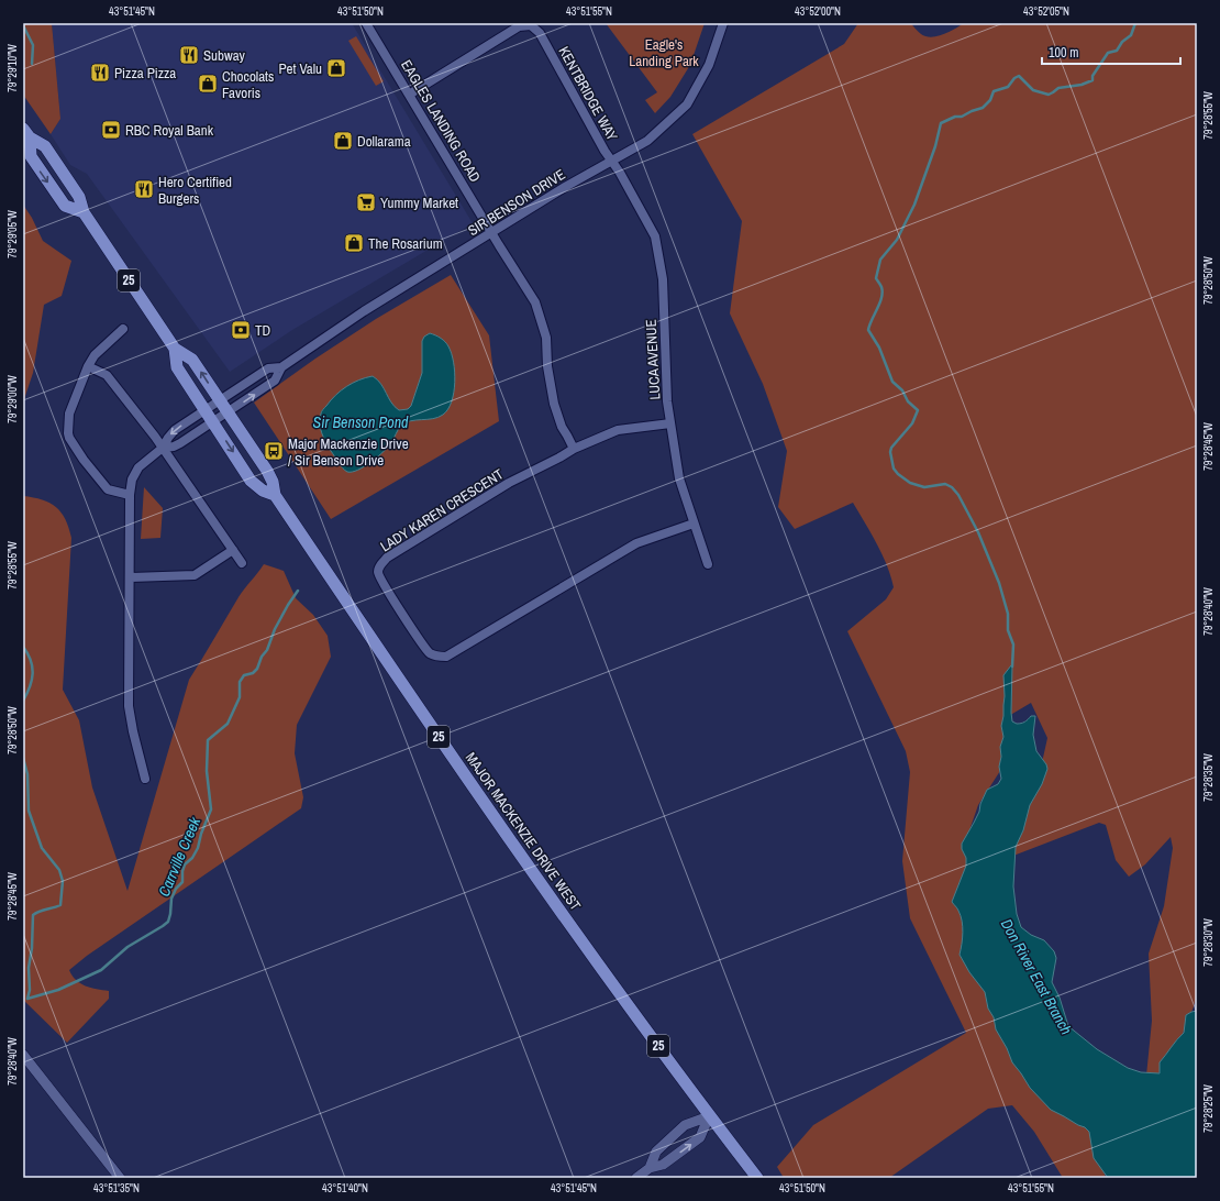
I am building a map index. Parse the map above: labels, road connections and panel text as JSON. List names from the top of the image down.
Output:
{
  "streets": {
    "main road": ["25", "MAJOR MACKENZIE DRIVE WEST"],
    "street": [
      "KENTBRIDGE WAY",
      "EAGLES LANDING ROAD",
      "SIR BENSON DRIVE",
      "LUCA AVENUE",
      "LADY KAREN CRESCENT"
    ]
  },
  "crossings": [
    ["KENTBRIDGE WAY", "EAGLES LANDING ROAD"],
    ["KENTBRIDGE WAY", "SIR BENSON DRIVE"],
    ["KENTBRIDGE WAY", "LUCA AVENUE"],
    ["EAGLES LANDING ROAD", "SIR BENSON DRIVE"],
    ["EAGLES LANDING ROAD", "LADY KAREN CRESCENT"],
    ["SIR BENSON DRIVE", "LUCA AVENUE"],
    ["SIR BENSON DRIVE", "MAJOR MACKENZIE DRIVE WEST"],
    ["LUCA AVENUE", "LADY KAREN CRESCENT"]
  ],
  "water": ["Sir Benson Pond", "Carrville Creek", "Don River East Branch"],
  "parks": ["Eagle's Landing Park"],
  "places": {
    "restaurant": ["Subway", "Pizza Pizza", "Hero Certified Burgers"],
    "shop": [
      "Pet Valu",
      "Chocolats Favoris",
      "Dollarama",
      "The Rosarium"
    ],
    "bank": ["RBC Royal Bank", "TD"],
    "supermarket": ["Yummy Market"],
    "bus stop": ["Major Mackenzie Drive / Sir Benson Drive"]
  },
  "scale_bar": "100 m",
  "coordinates": [
    "43°51'45\"N",
    "43°51'50\"N",
    "43°51'55\"N",
    "43°52'00\"N",
    "43°52'05\"N",
    "79°29'10\"W",
    "79°28'55\"W",
    "79°29'05\"W",
    "79°28'50\"W",
    "79°29'00\"W",
    "79°28'45\"W",
    "79°28'40\"W",
    "79°28'35\"W",
    "79°28'30\"W",
    "79°28'25\"W",
    "43°51'35\"N",
    "43°51'40\"N"
  ]
}
